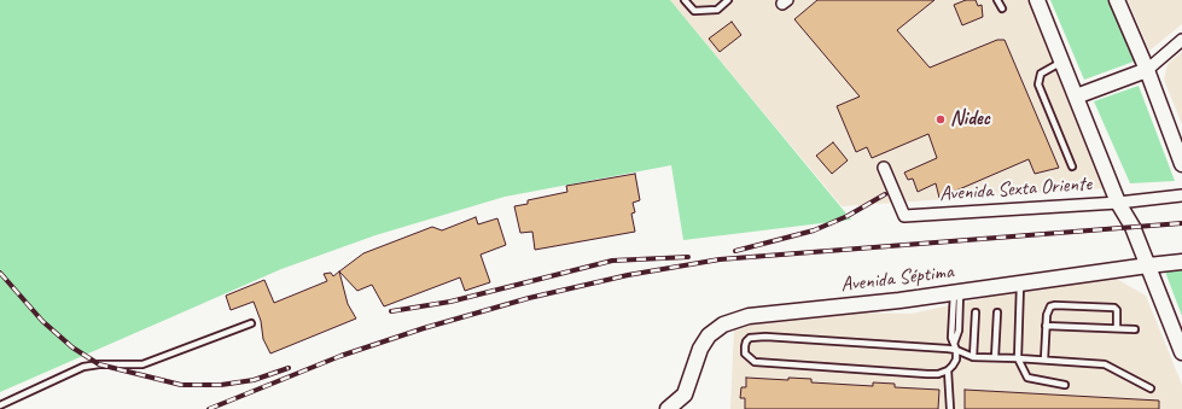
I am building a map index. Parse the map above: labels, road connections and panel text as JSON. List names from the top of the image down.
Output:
{
  "streets": {
    "street": ["Avenida Sexta Oriente", "Avenida Séptima"]
  },
  "places": ["Nidec"]
}
